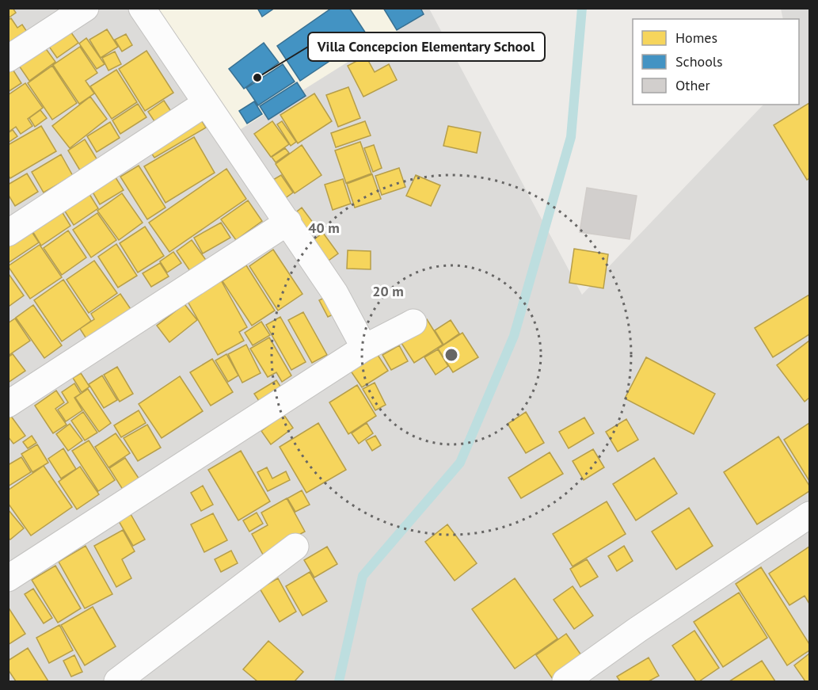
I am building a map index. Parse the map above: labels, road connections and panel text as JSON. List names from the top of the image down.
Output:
{
  "places": ["Villa Concepcion Elementary School"],
  "legend": ["Homes", "Schools", "Other"],
  "rings": ["40 m", "20 m"]
}
